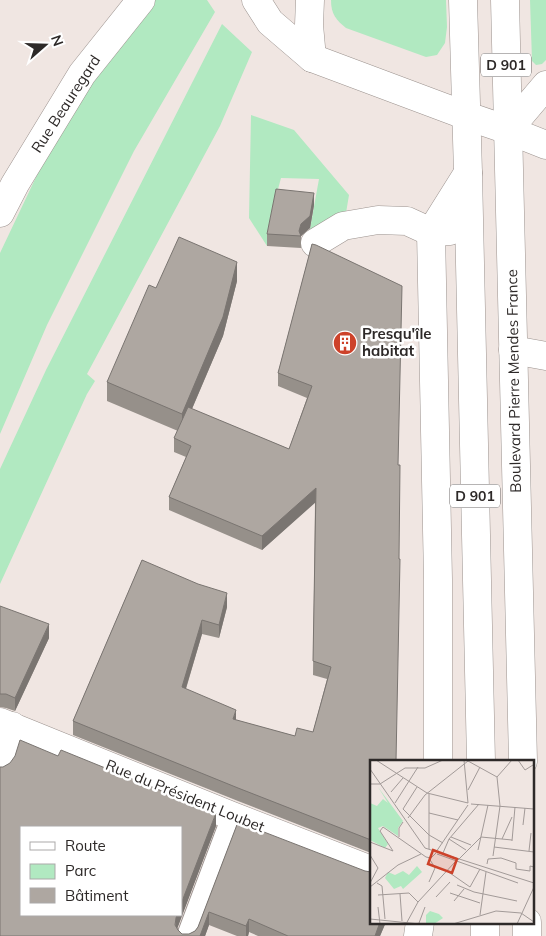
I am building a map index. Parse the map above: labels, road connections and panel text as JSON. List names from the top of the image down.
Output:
{
  "streets": {
    "main road": [
      "D 901",
      "Rue Beauregard",
      "Boulevard Pierre Mendes France",
      "Rue du Président Loubet"
    ]
  },
  "places": {
    "building": ["Presqu'île habitat"]
  },
  "legend": ["Route", "Parc", "Bâtiment"],
  "north": "right"
}
